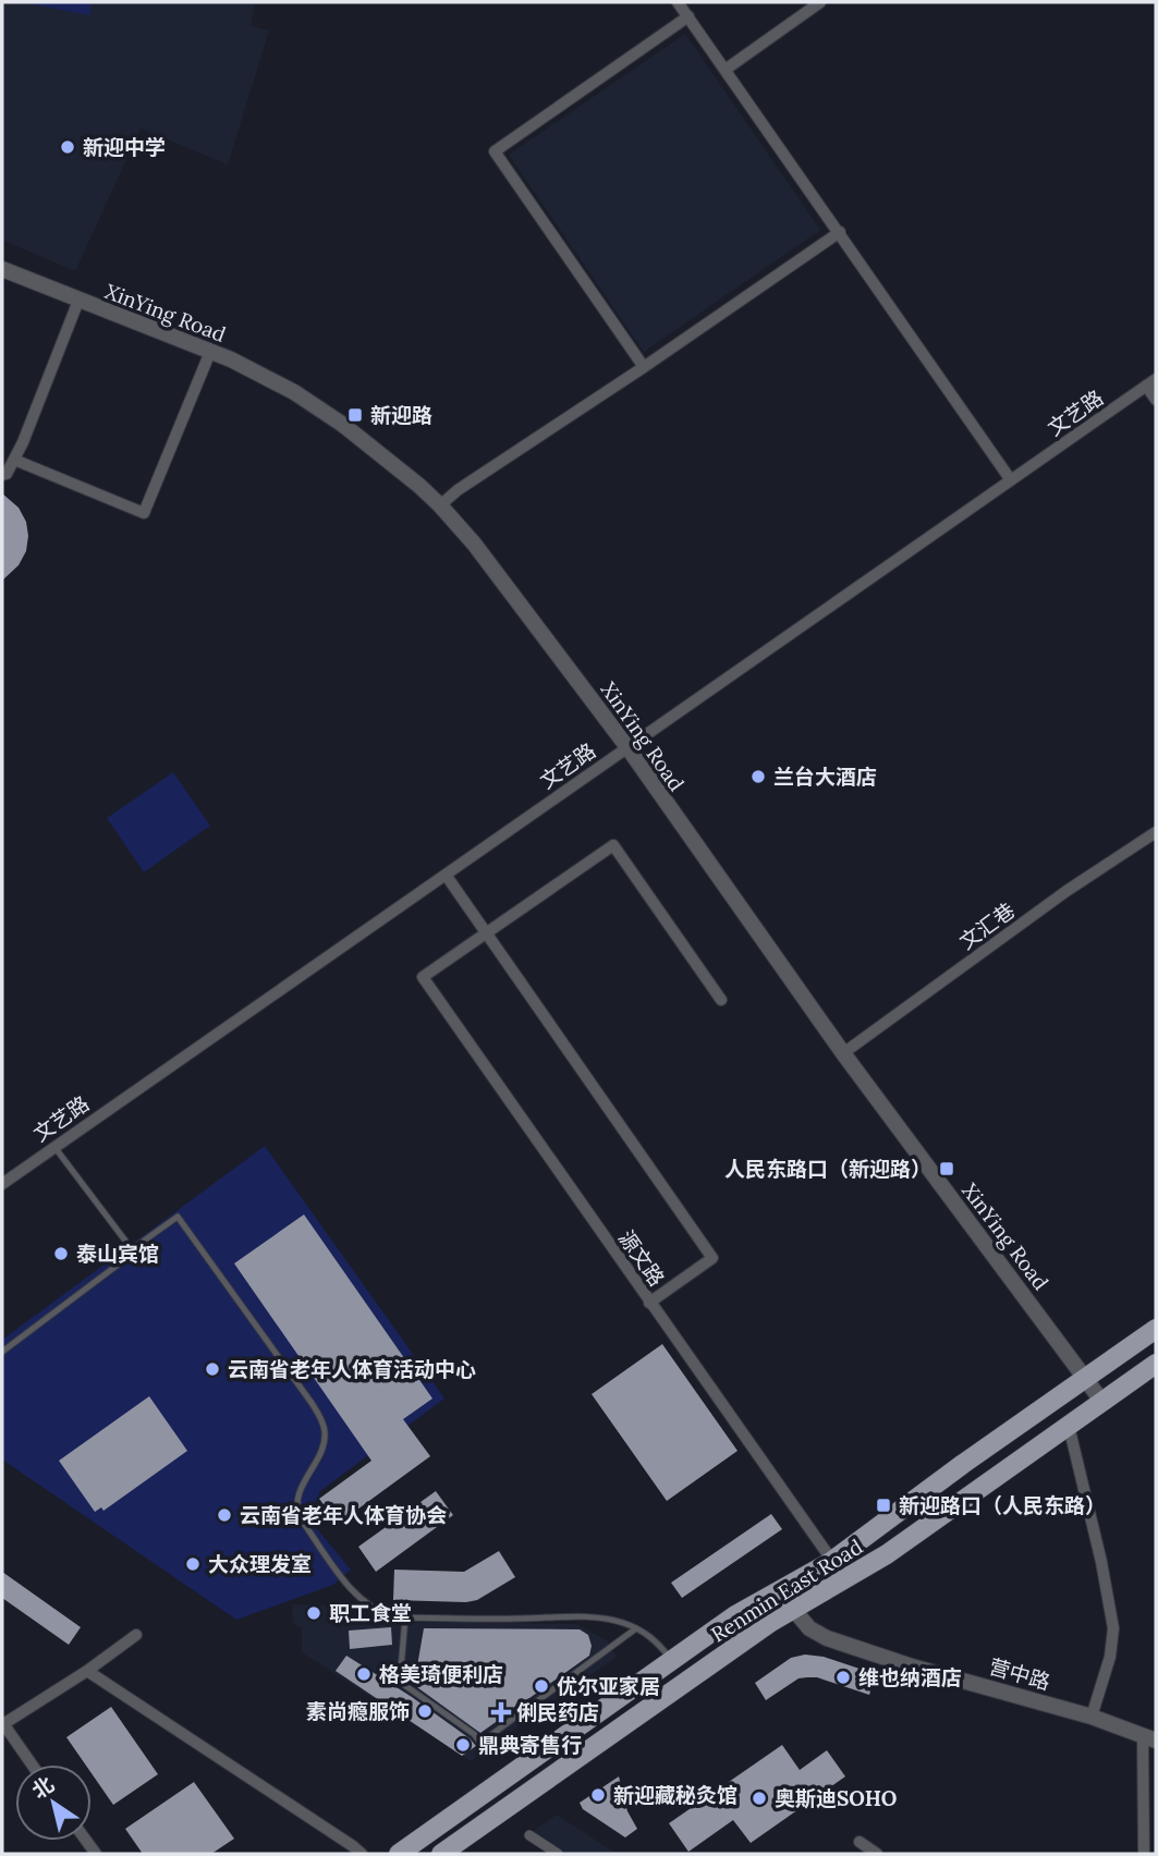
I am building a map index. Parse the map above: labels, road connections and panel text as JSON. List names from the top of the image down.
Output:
{
  "streets": {
    "main road": ["Renmin East Road"],
    "street": [
      "XinYing Road",
      "文艺路",
      "文汇巷",
      "源文路",
      "营中路"
    ]
  },
  "crossings": [
    ["XinYing Road", "文艺路"],
    ["XinYing Road", "文汇巷"],
    ["XinYing Road", "Renmin East Road"],
    ["源文路", "Renmin East Road"],
    ["Renmin East Road", "营中路"]
  ],
  "places": {
    "other": [
      "新迎中学",
      "兰台大酒店",
      "泰山宾馆",
      "云南省老年人体育活动中心",
      "云南省老年人体育协会",
      "大众理发室",
      "职工食堂",
      "格美琦便利店",
      "维也纳酒店",
      "优尔亚家居",
      "素尚瘾服饰",
      "鼎典寄售行",
      "新迎藏秘灸馆",
      "奥斯迪SOHO"
    ],
    "transit": ["新迎路", "人民东路口（新迎路）", "新迎路口（人民东路）"],
    "health": ["俐民药店"]
  },
  "north": "top left"
}
